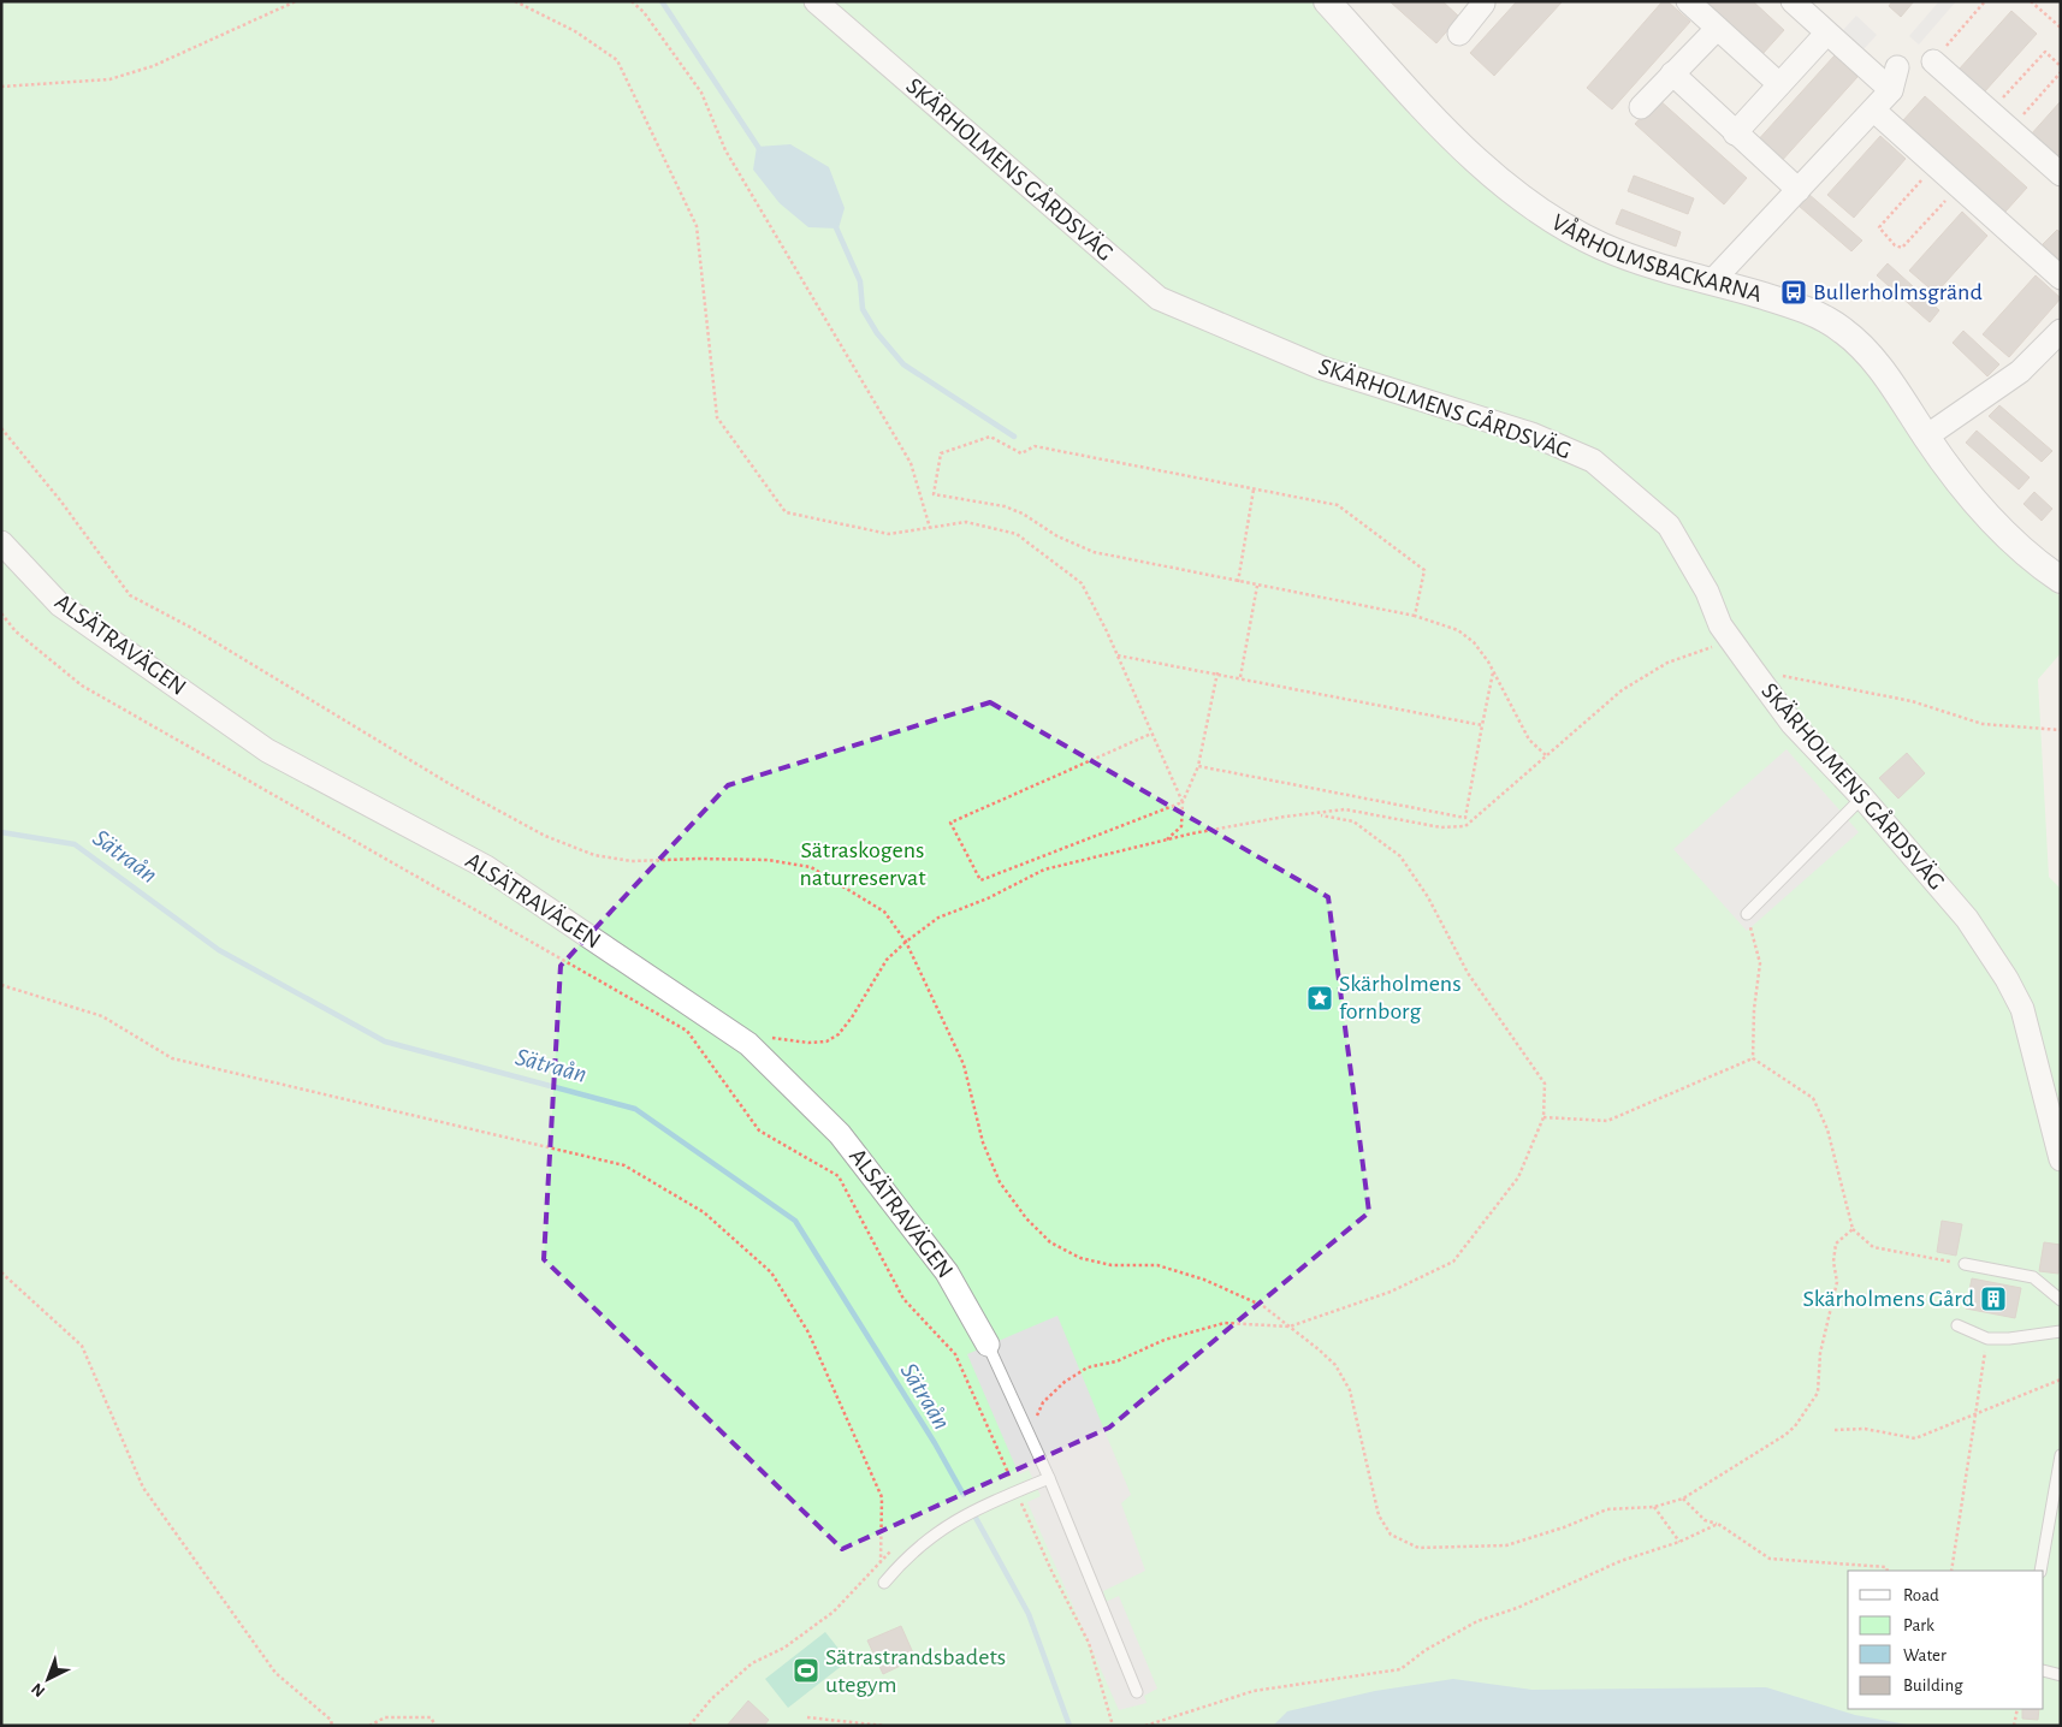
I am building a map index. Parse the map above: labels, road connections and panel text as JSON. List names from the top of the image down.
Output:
{
  "streets": {
    "street": ["SKÄRHOLMENS GÅRDSVÄG", "VÅRHOLMSBACKARNA", "ALSÄTRAVÄGEN"]
  },
  "water": ["Sätraån"],
  "parks": ["Sätraskogens naturreservat"],
  "places": {
    "bus stop": ["Bullerholmsgränd"],
    "place": ["Skärholmens fornborg"],
    "building": ["Skärholmens Gård"],
    "sports": ["Sätrastrandsbadets utegym"]
  },
  "legend": [
    "Road",
    "Park",
    "Water",
    "Building"
  ],
  "north": "bottom left"
}
